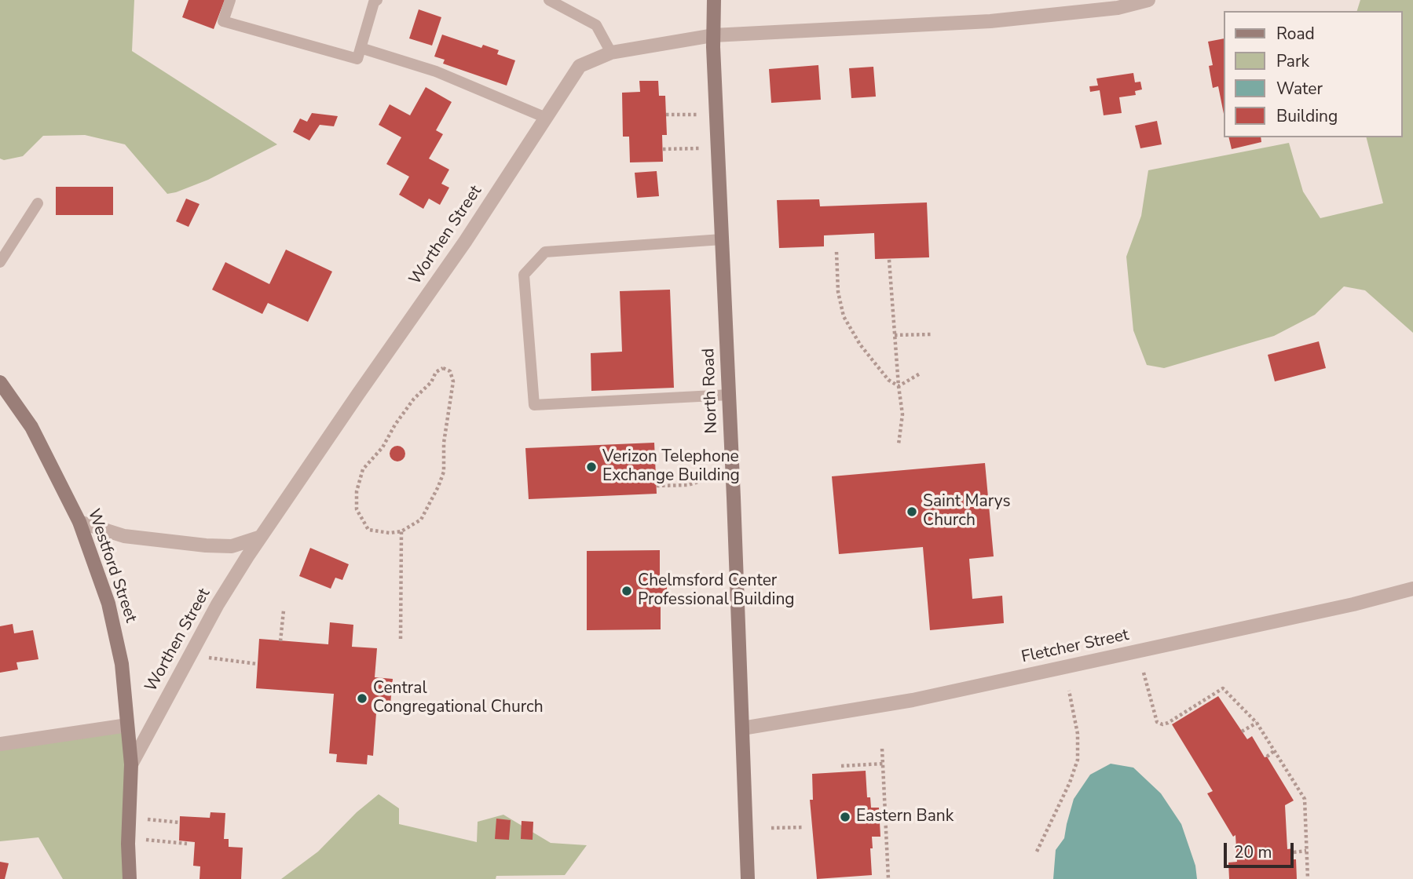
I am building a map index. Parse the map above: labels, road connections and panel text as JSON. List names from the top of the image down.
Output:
{
  "streets": {
    "main road": ["North Road", "Westford Street"],
    "street": ["Worthen Street", "Fletcher Street"]
  },
  "crossings": [
    ["Worthen Street", "North Road"],
    ["Worthen Street", "Westford Street"],
    ["North Road", "Fletcher Street"]
  ],
  "places": [
    "Verizon Telephone Exchange Building",
    "Saint Marys Church",
    "Chelmsford Center Professional Building",
    "Central Congregational Church",
    "Eastern Bank"
  ],
  "legend": [
    "Road",
    "Park",
    "Water",
    "Building"
  ],
  "scale_bar": "20 m"
}
